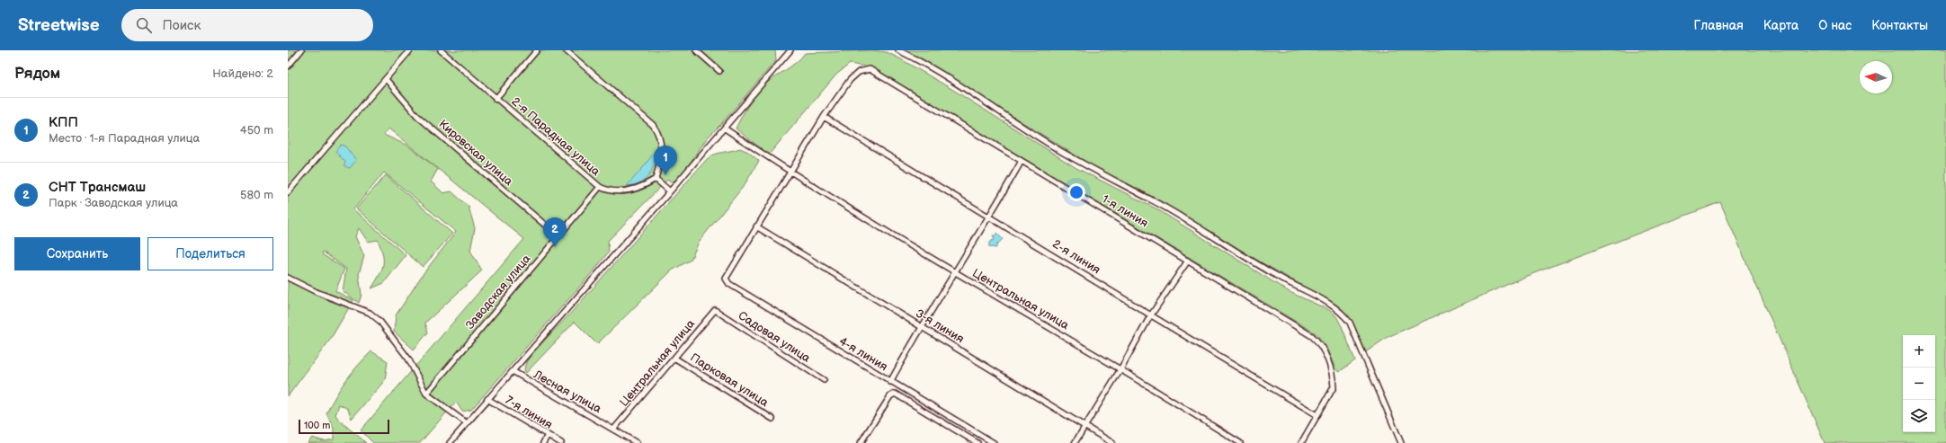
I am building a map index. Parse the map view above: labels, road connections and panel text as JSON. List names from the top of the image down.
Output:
{
  "streets": {
    "street": [
      "2-я Парадная улица",
      "Кировская улица",
      "1-я линия",
      "2-я линия",
      "Заводская улица",
      "Центральная улица",
      "3-я линия",
      "Садовая улица",
      "4-я линия",
      "Парковая улица",
      "Лесная улица",
      "7-я линия"
    ]
  },
  "crossings": [
    ["2-я Парадная улица", "Заводская улица"],
    ["Кировская улица", "Заводская улица"],
    ["1-я линия", "2-я линия"],
    ["Центральная улица", "Садовая улица"],
    ["Центральная улица", "Парковая улица"],
    ["Центральная улица", "Лесная улица"],
    ["3-я линия", "4-я линия"]
  ],
  "scale_bar": "100 m",
  "north": "left",
  "page": {
    "header": "Streetwise",
    "search": "Поиск",
    "nav": [
      "Главная",
      "Карта",
      "О нас",
      "Контакты"
    ],
    "heading": ["Рядом", "Найдено: 2"],
    "list": [
      {
        "mark": "1",
        "name": "КПП",
        "note": "Место · 1-я Парадная улица",
        "value": "450 m"
      },
      {
        "mark": "2",
        "name": "СНТ Трансмаш",
        "note": "Парк · Заводская улица",
        "value": "580 m"
      }
    ],
    "pins": ["1", "2"],
    "buttons": ["Сохранить", "Поделиться"],
    "map_buttons": ["+", "−"],
    "scale": "100 m"
  }
}
